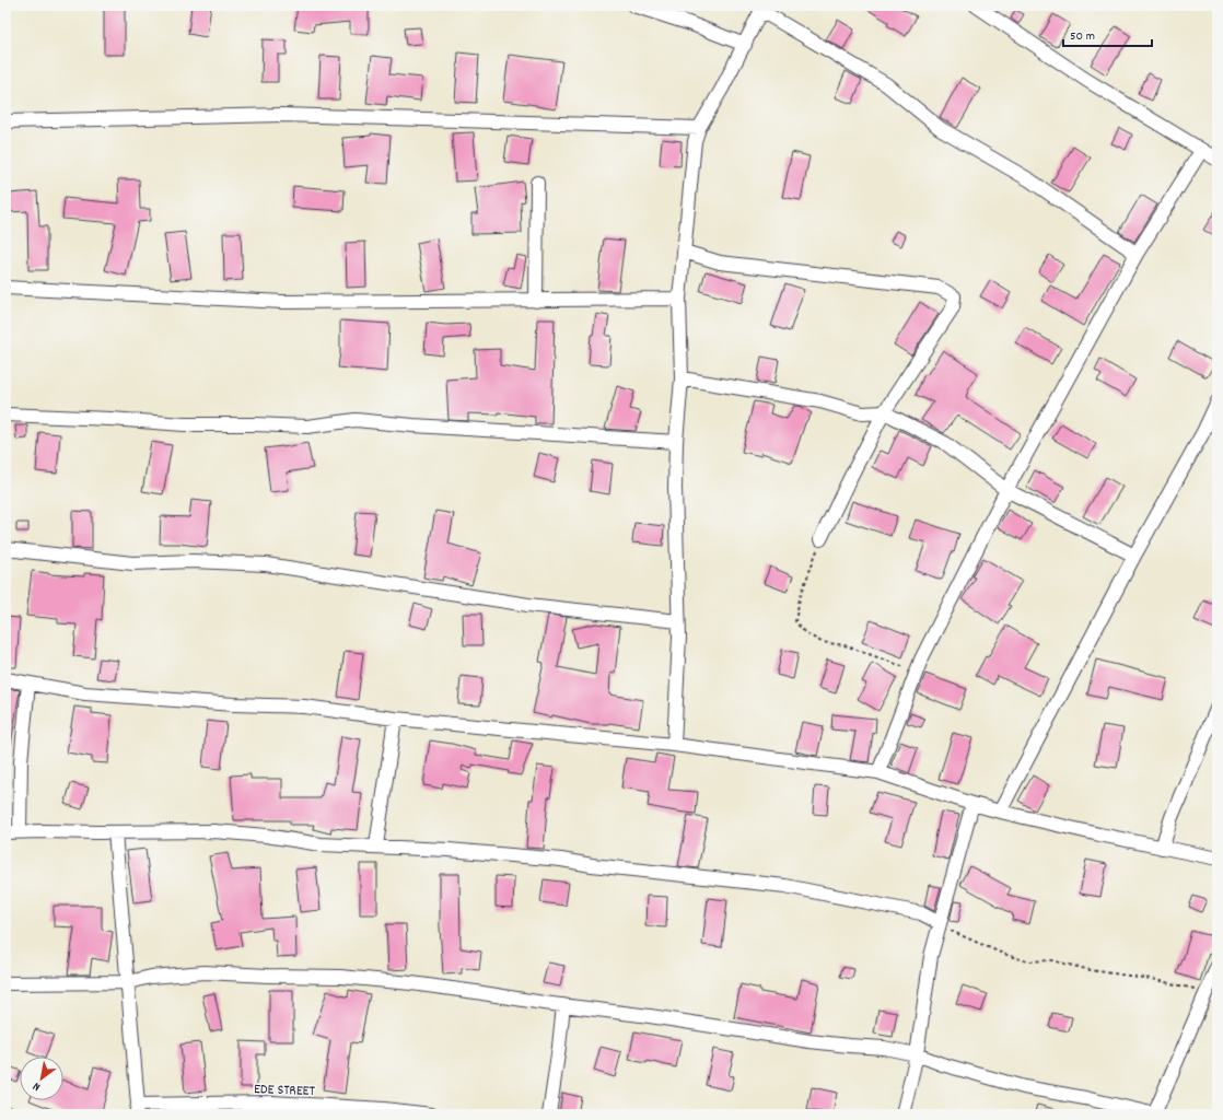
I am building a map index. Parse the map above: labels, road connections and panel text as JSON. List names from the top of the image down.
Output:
{
  "streets": {
    "street": ["EDE STREET"]
  },
  "scale_bar": "50 m",
  "north": "bottom left"
}
